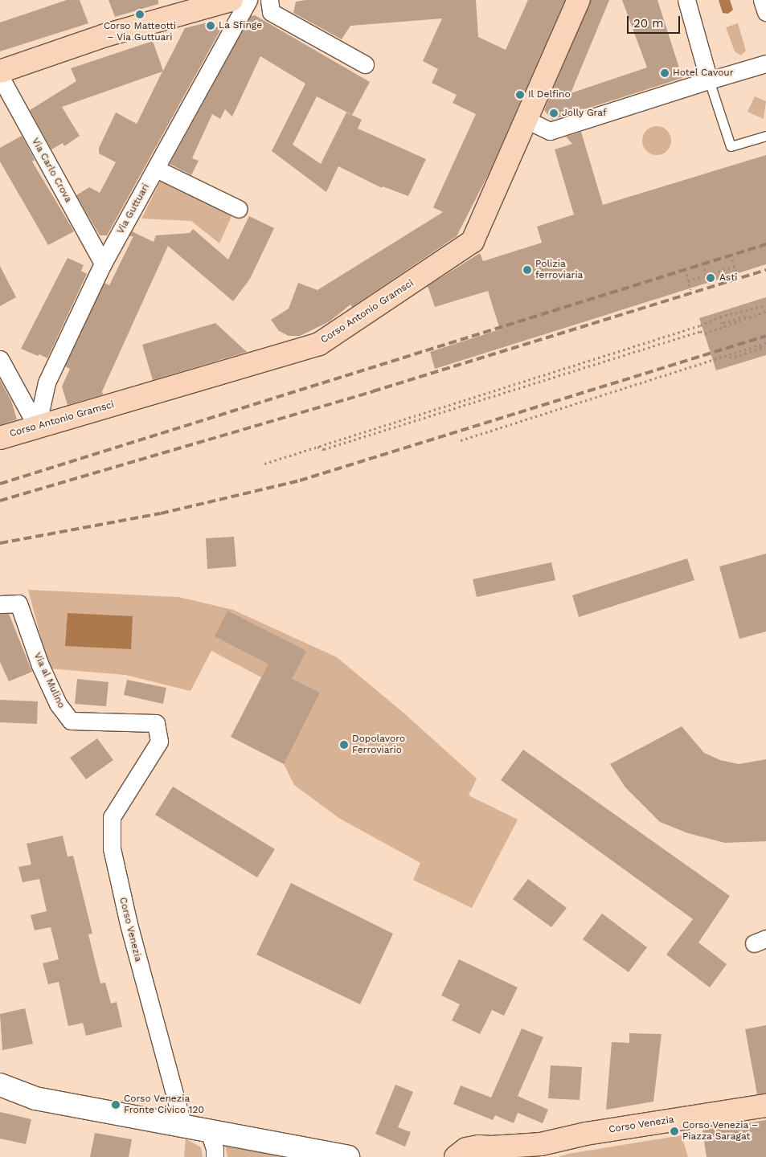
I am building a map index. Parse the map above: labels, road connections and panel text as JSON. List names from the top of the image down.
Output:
{
  "streets": {
    "main road": ["Corso Antonio Gramsci", "Corso Venezia"],
    "street": ["Via Carlo Crova", "Via Guttuari", "Via al Mulino"]
  },
  "crossings": [
    ["Via Carlo Crova", "Via Guttuari"],
    ["Via Guttuari", "Corso Antonio Gramsci"],
    ["Via al Mulino", "Corso Venezia"]
  ],
  "places": [
    "Corso Matteotti – Via Guttuari",
    "La Sfinge",
    "Hotel Cavour",
    "Il Delfino",
    "Jolly Graf",
    "Polizia ferroviaria",
    "Asti",
    "Dopolavoro Ferroviario",
    "Corso Venezia Fronte Civico 120",
    "Corso Venezia – Piazza Saragat"
  ],
  "scale_bar": "20 m"
}
